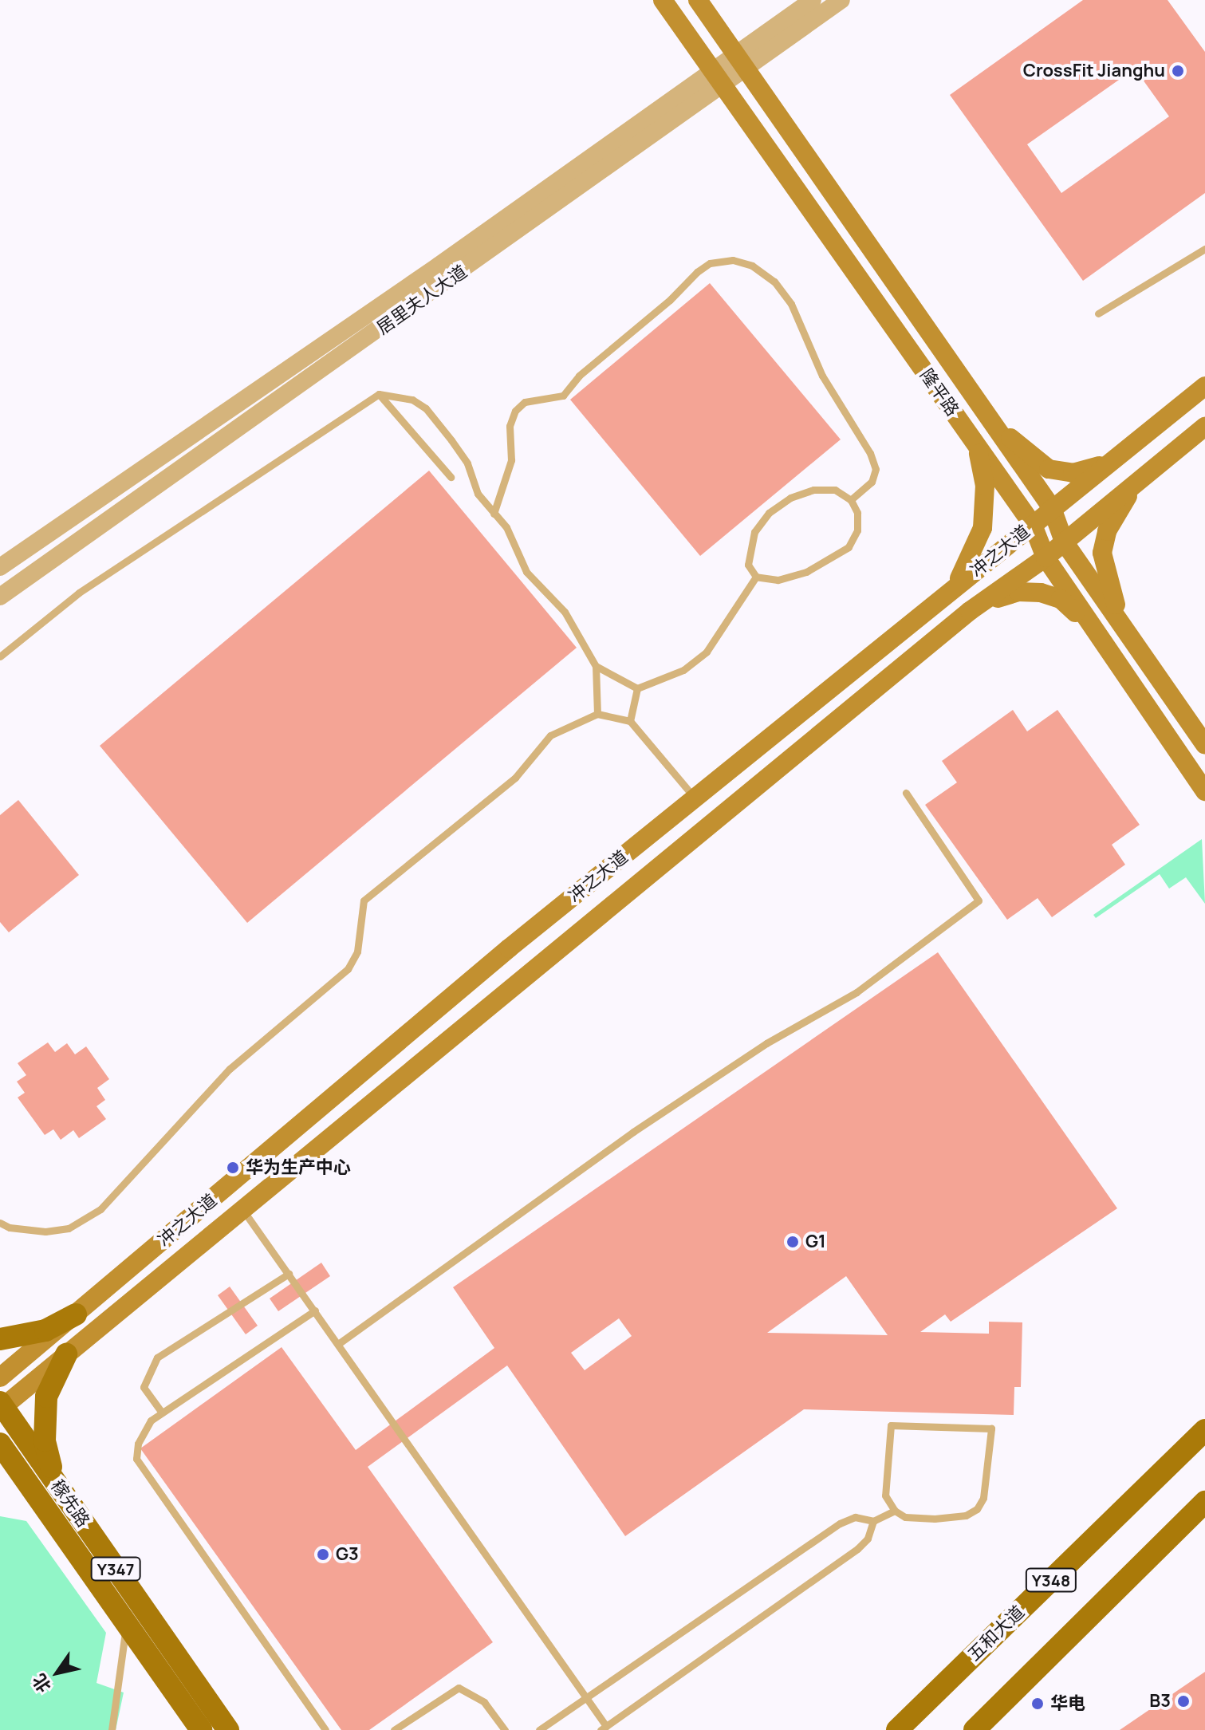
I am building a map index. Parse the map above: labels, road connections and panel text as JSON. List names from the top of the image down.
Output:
{
  "streets": {
    "main road": [
      "隆平路",
      "冲之大道",
      "稼先路",
      "Y347",
      "Y348",
      "五和大道"
    ],
    "street": ["居里夫人大道"]
  },
  "crossings": [
    ["居里夫人大道", "隆平路"],
    ["隆平路", "冲之大道"],
    ["冲之大道", "稼先路"]
  ],
  "places": [
    "CrossFit Jianghu",
    "华为生产中心",
    "G1",
    "G3",
    "B3",
    "华电"
  ],
  "north": "bottom left"
}
